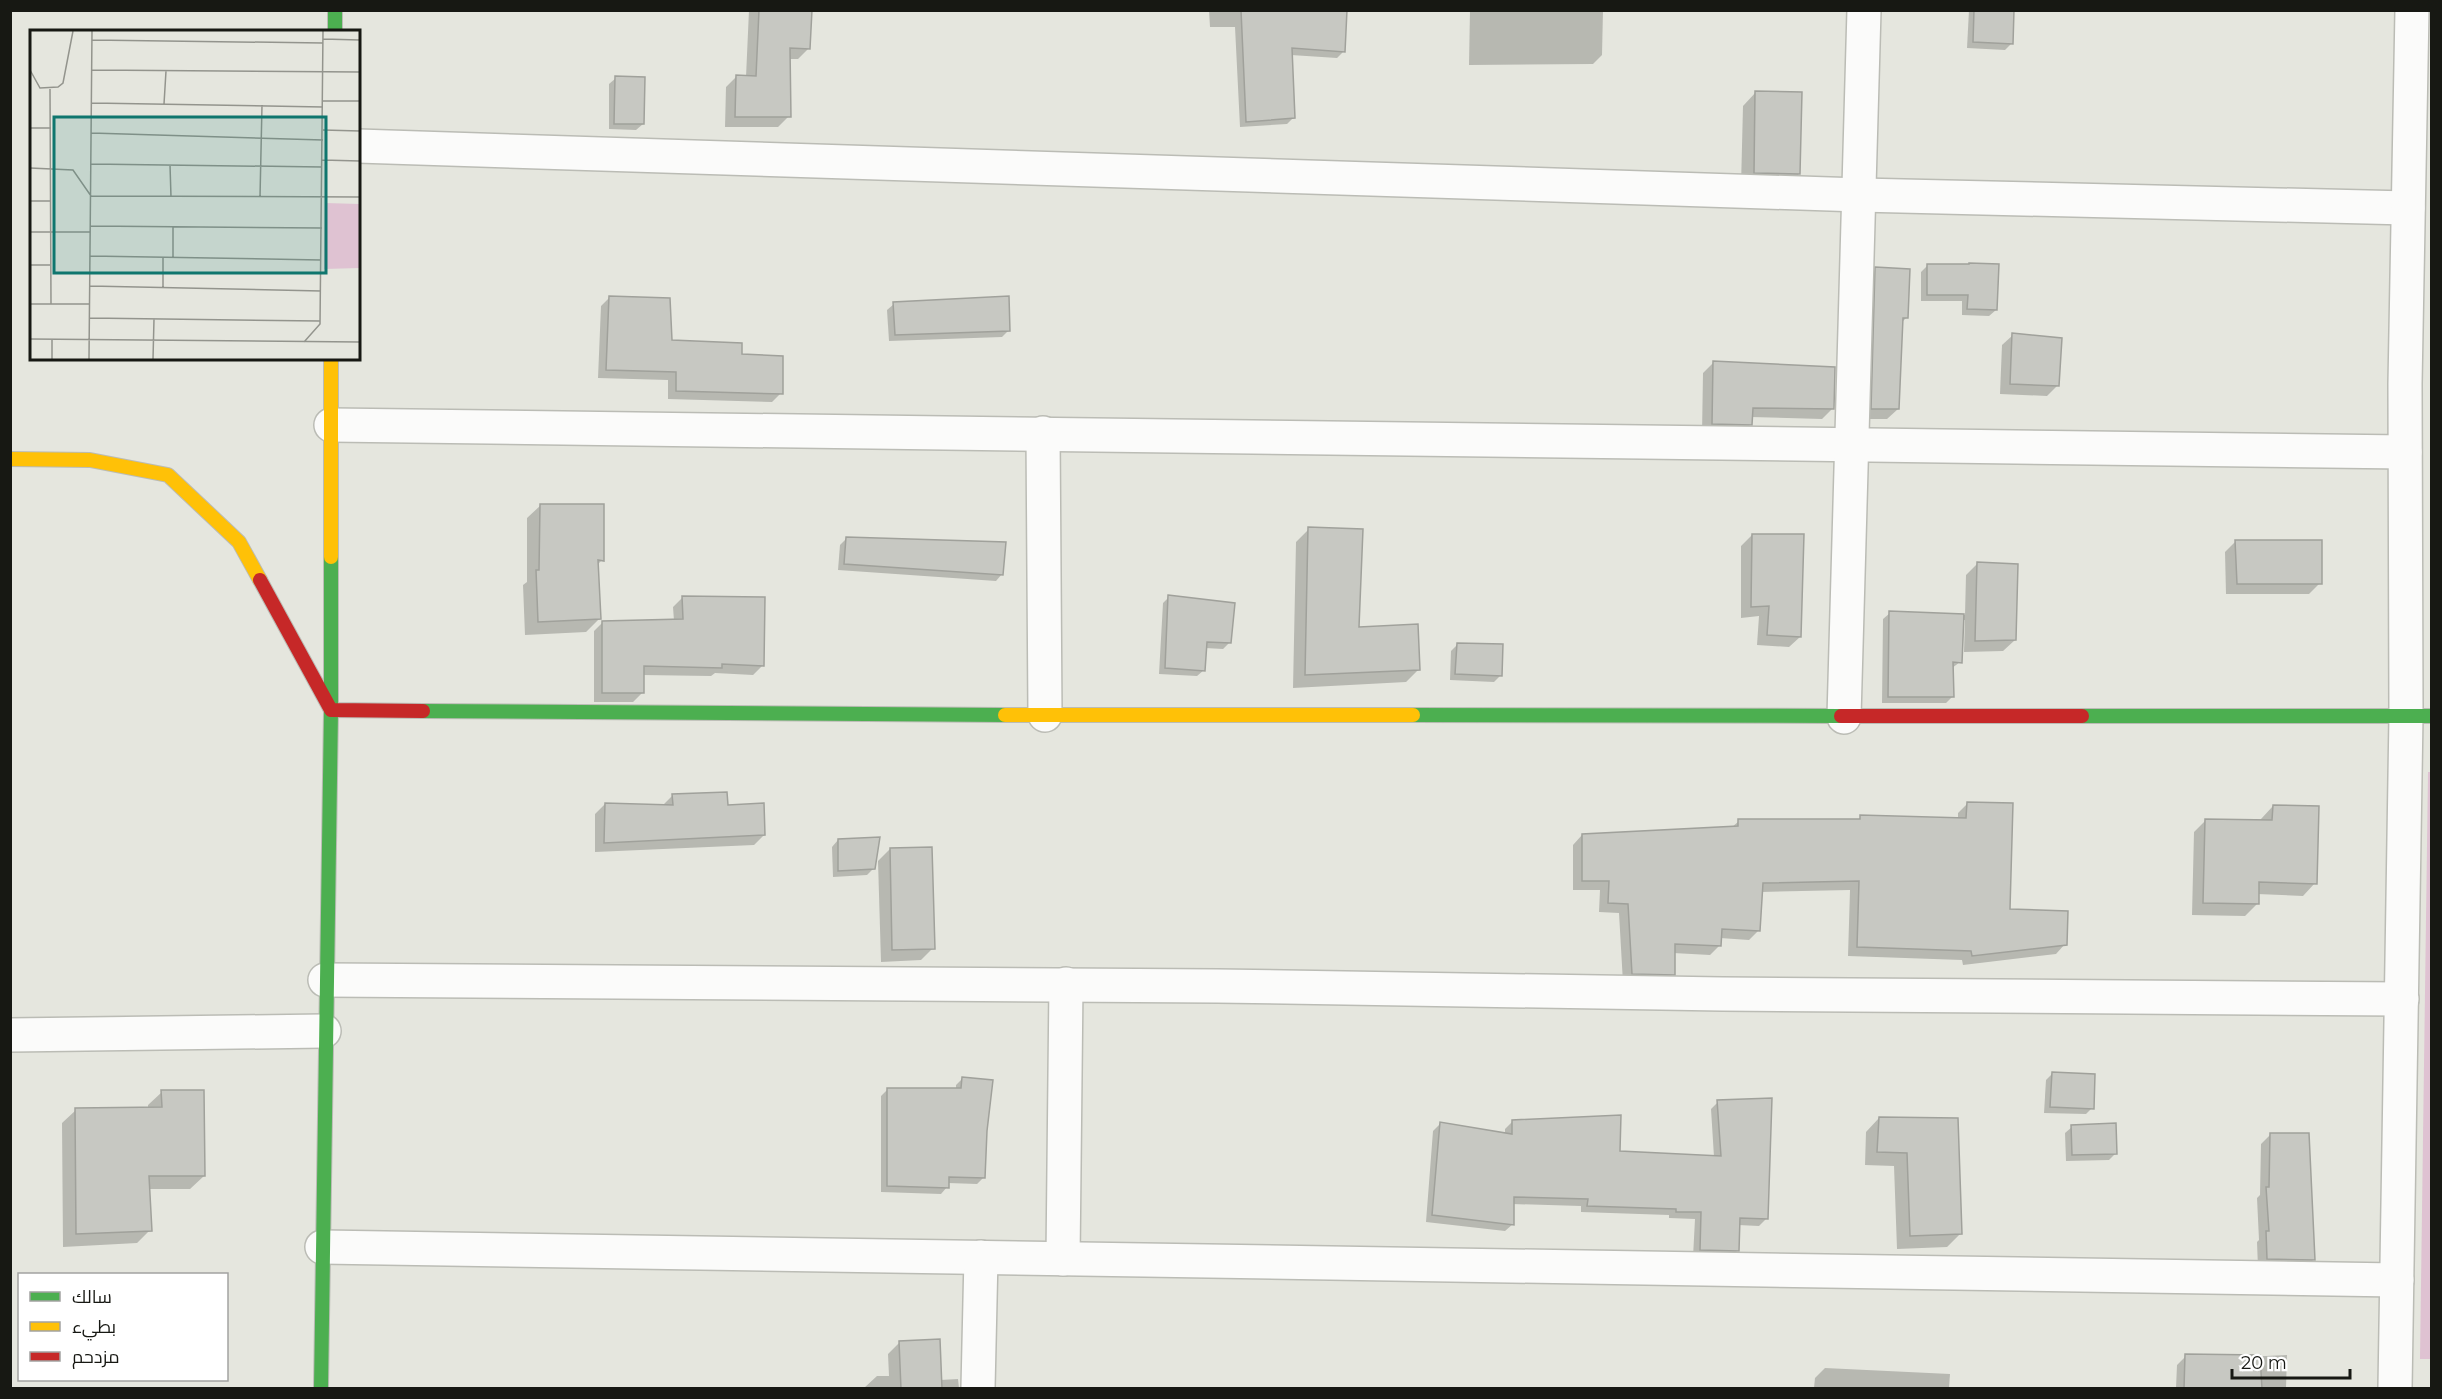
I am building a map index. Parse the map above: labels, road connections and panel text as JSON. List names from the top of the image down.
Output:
{
  "legend": ["سالك", "بطيء", "مزدحم"],
  "scale_bar": "20 m"
}
